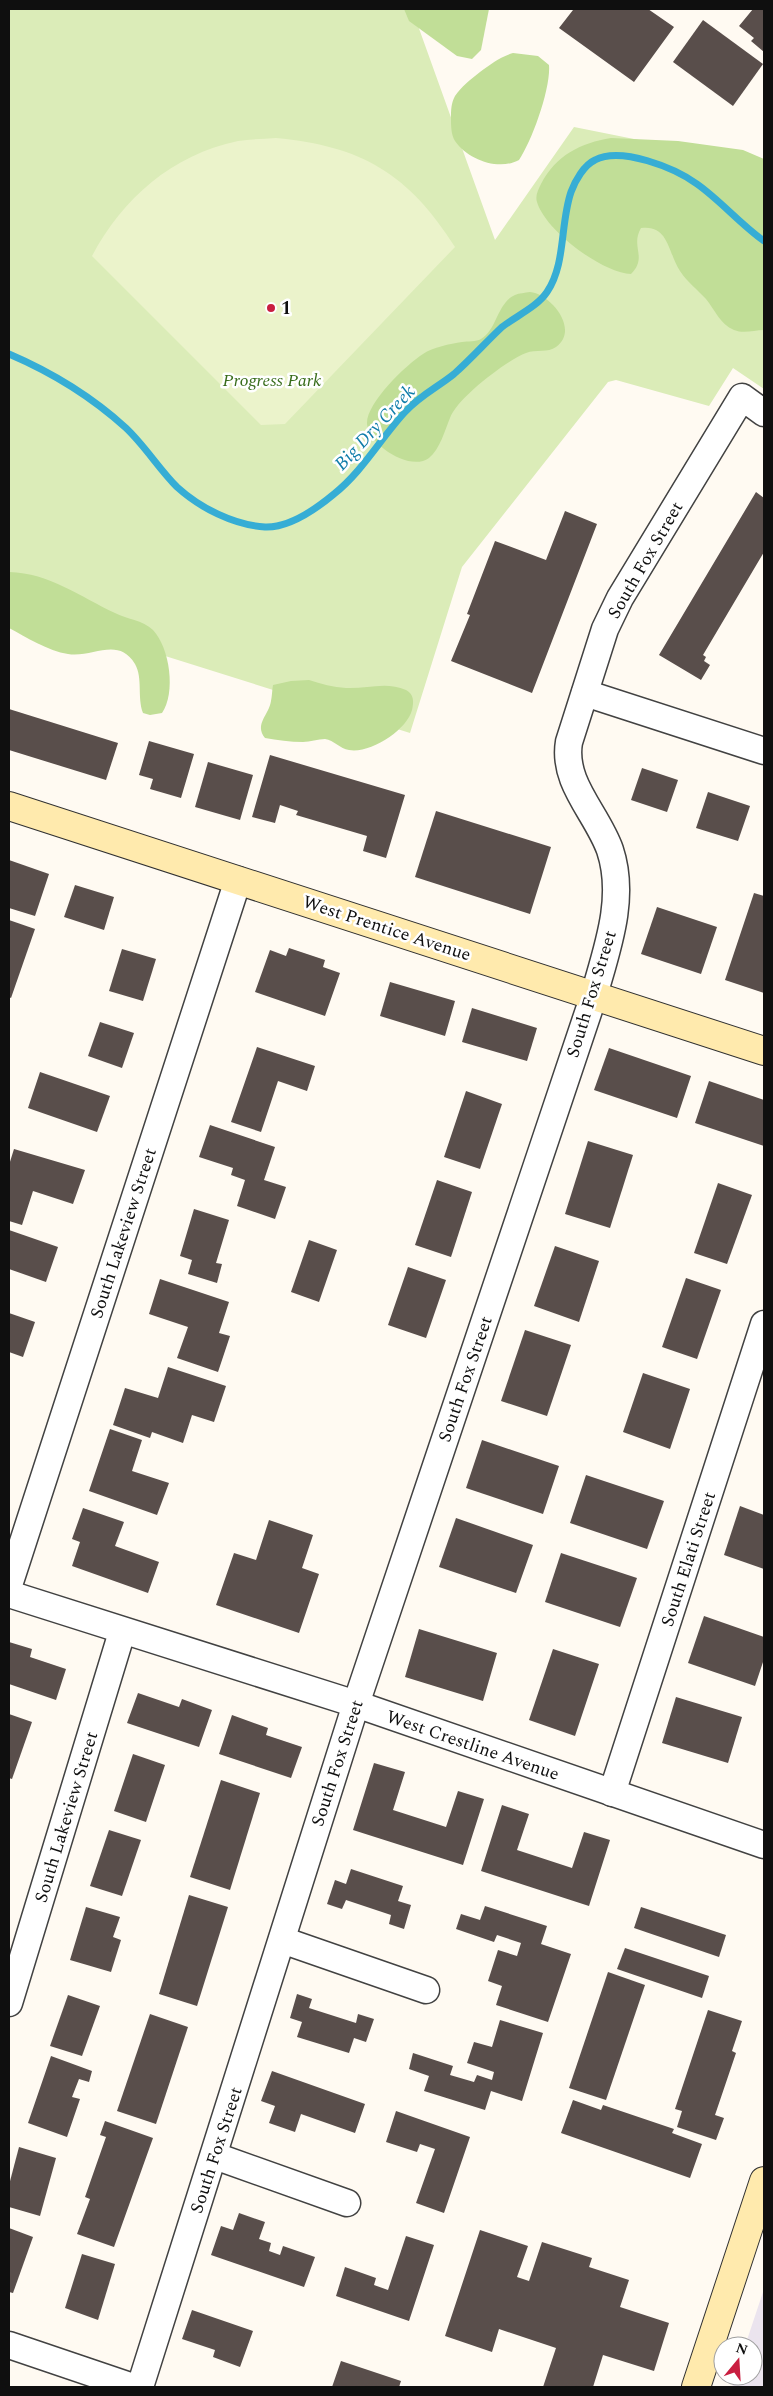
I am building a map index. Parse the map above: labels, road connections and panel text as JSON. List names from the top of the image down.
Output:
{
  "streets": {
    "street": [
      "South Fox Street",
      "West Prentice Avenue",
      "South Lakeview Street",
      "South Elati Street",
      "West Crestline Avenue"
    ]
  },
  "crossings": [
    ["South Fox Street", "West Prentice Avenue"],
    ["South Fox Street", "West Crestline Avenue"],
    ["West Prentice Avenue", "South Lakeview Street"],
    ["South Lakeview Street", "West Crestline Avenue"],
    ["South Elati Street", "West Crestline Avenue"]
  ],
  "water": ["Big Dry Creek"],
  "parks": ["Progress Park"],
  "places": ["1"],
  "north": "top"
}
